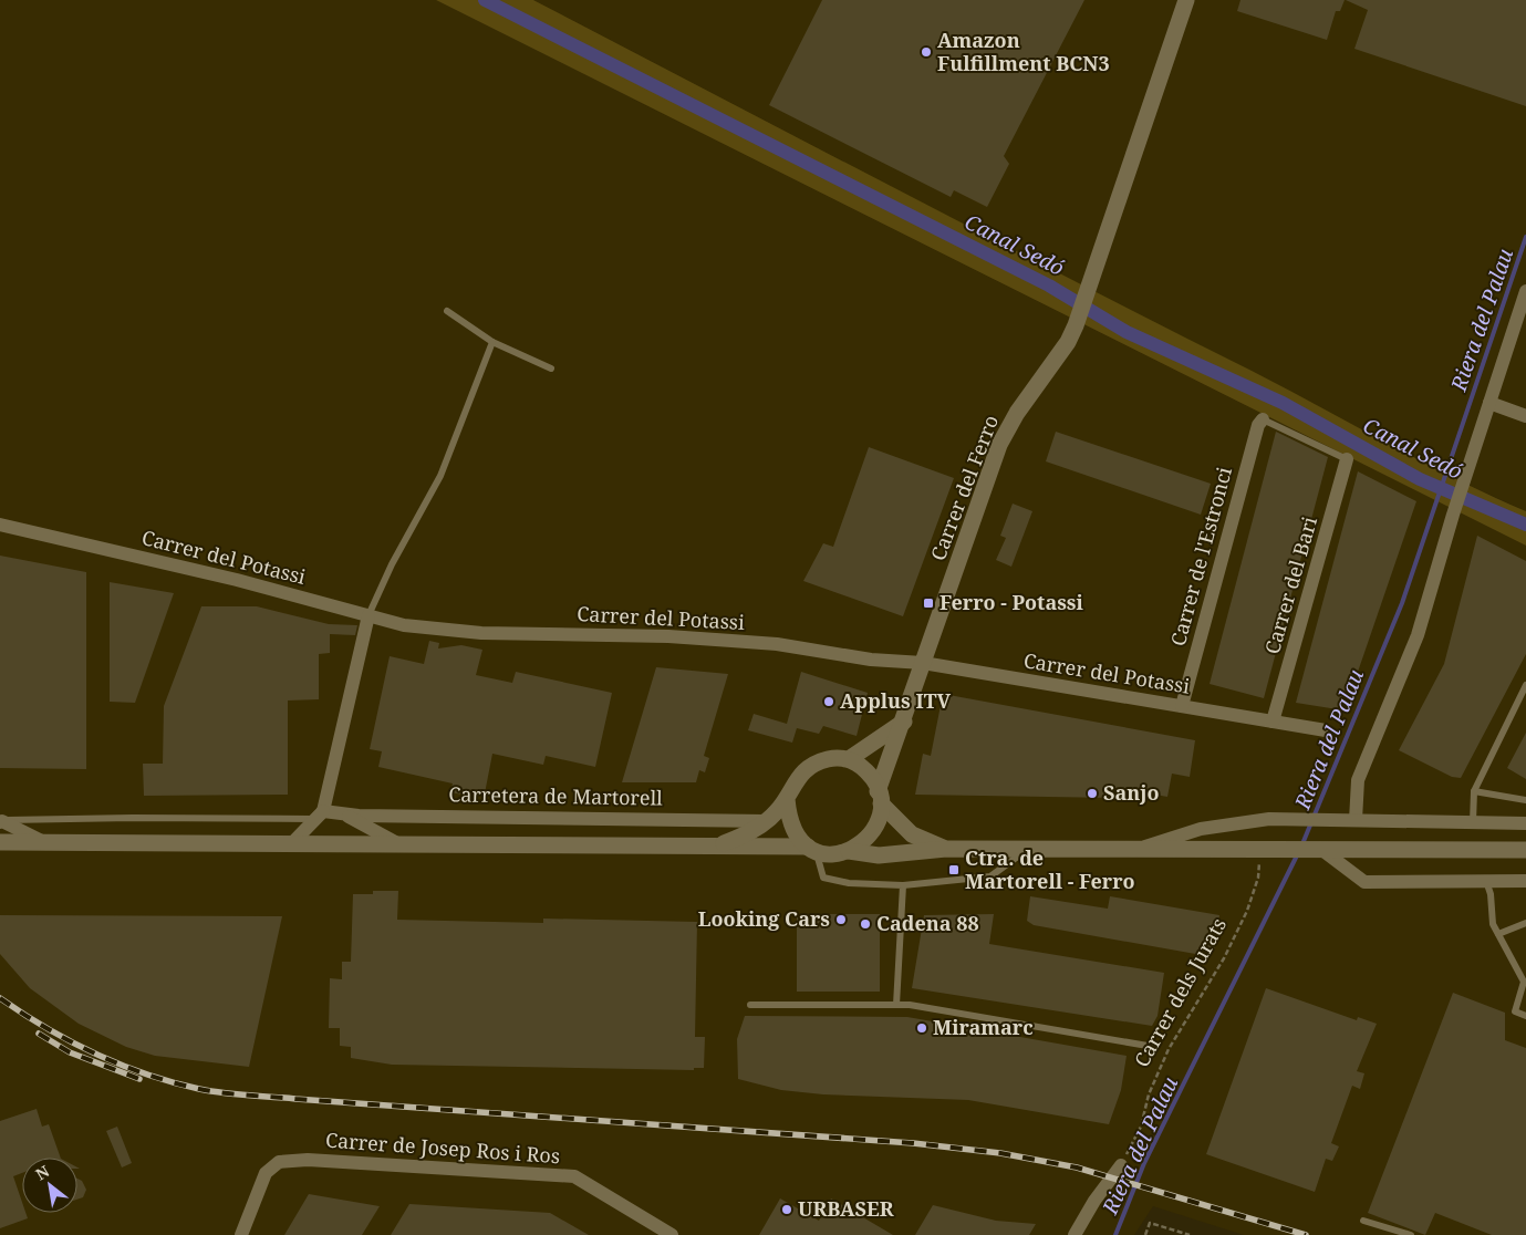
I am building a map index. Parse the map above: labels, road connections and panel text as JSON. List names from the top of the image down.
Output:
{
  "streets": {
    "main road": ["Carrer del Ferro", "Carretera de Martorell"],
    "street": [
      "Carrer de l'Estronci",
      "Carrer del Potassi",
      "Carrer del Bari",
      "Carrer de Josep Ros i Ros"
    ],
    "path": ["Carrer dels Jurats"]
  },
  "crossings": [
    ["Carrer del Ferro", "Carrer del Potassi"],
    ["Carrer del Ferro", "Carretera de Martorell"],
    ["Carrer de l'Estronci", "Carrer del Potassi"],
    ["Carrer del Potassi", "Carrer del Bari"],
    ["Carretera de Martorell", "Carrer dels Jurats"]
  ],
  "water": ["Canal Sedó", "Riera del Palau"],
  "places": {
    "other": [
      "Amazon Fulfillment BCN3",
      "Applus ITV",
      "Sanjo",
      "Looking Cars",
      "Cadena 88",
      "Miramarc",
      "URBASER"
    ],
    "transit": ["Ferro - Potassi", "Ctra. de Martorell - Ferro"]
  },
  "north": "top left"
}
